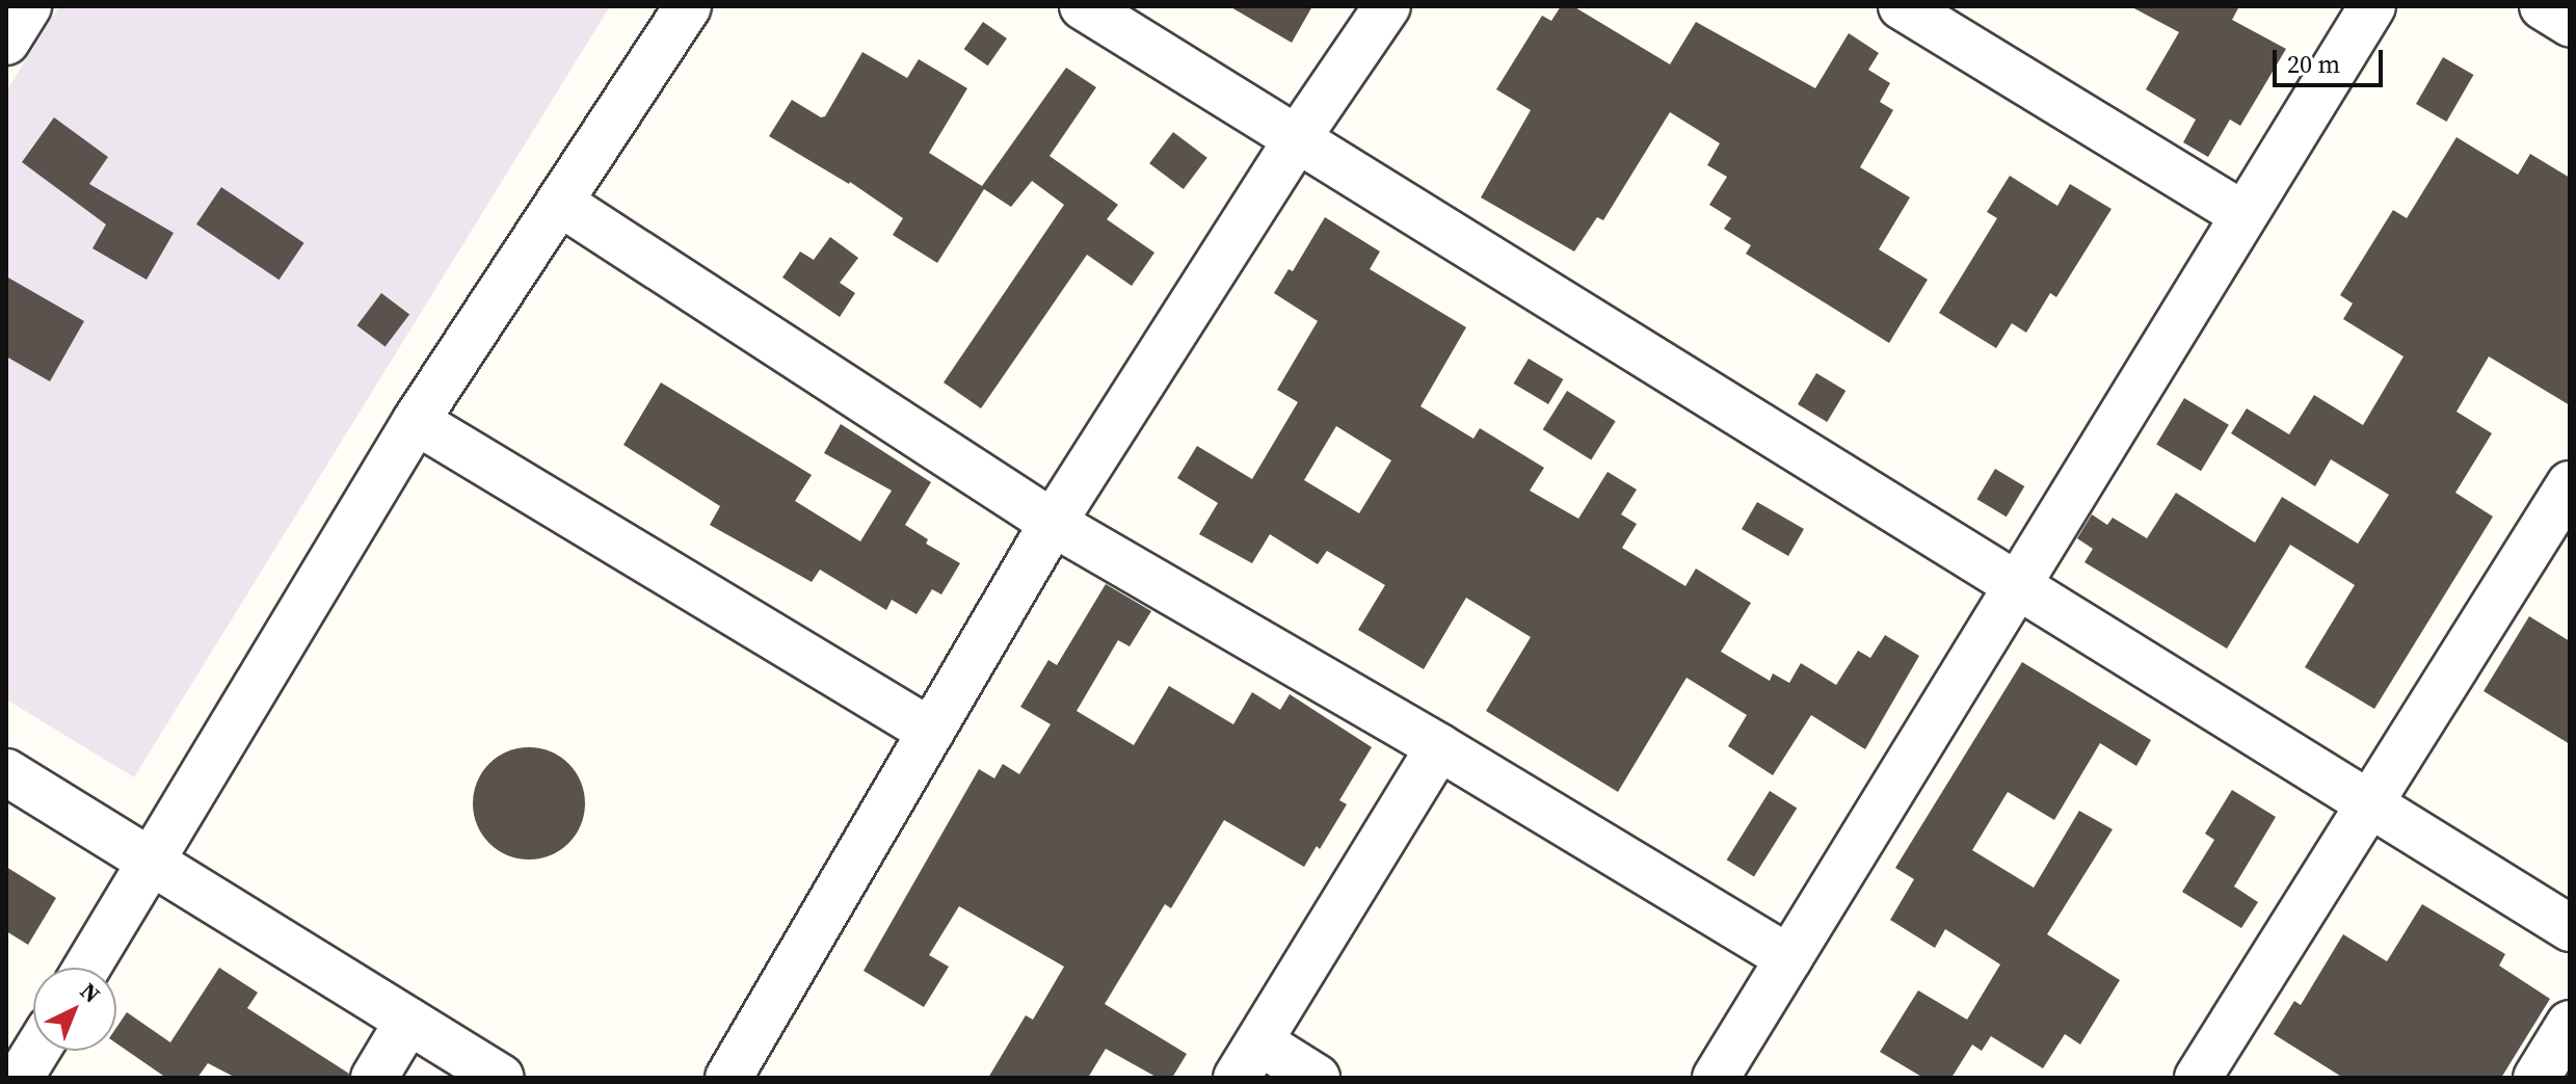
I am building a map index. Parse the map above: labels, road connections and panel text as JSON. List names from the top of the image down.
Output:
{
  "scale_bar": "20 m",
  "north": "top right"
}
